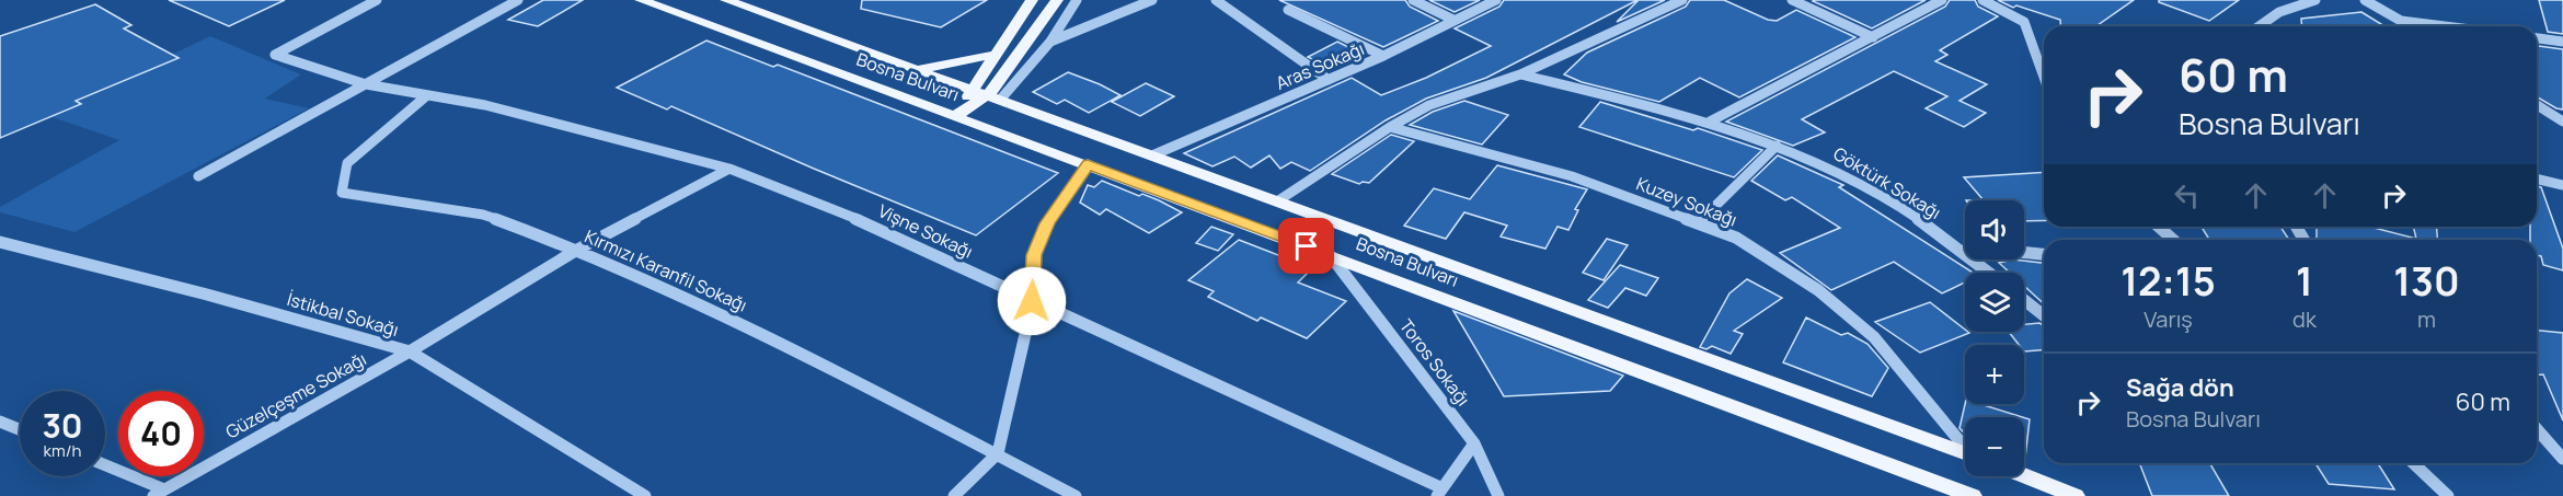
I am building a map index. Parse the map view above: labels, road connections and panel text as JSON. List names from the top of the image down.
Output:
{
  "streets": {
    "main road": ["Bosna Bulvarı"],
    "street": [
      "Aras Sokağı",
      "Göktürk Sokağı",
      "Kuzey Sokağı",
      "Vişne Sokağı",
      "Kırmızı Karanfil Sokağı",
      "İstikbal Sokağı",
      "Toros Sokağı",
      "Güzelçeşme Sokağı"
    ]
  },
  "crossings": [
    ["Aras Sokağı", "Bosna Bulvarı"],
    ["Bosna Bulvarı", "Toros Sokağı"],
    ["Vişne Sokağı", "Kırmızı Karanfil Sokağı"],
    ["Vişne Sokağı", "Güzelçeşme Sokağı"],
    ["Kırmızı Karanfil Sokağı", "Güzelçeşme Sokağı"],
    ["İstikbal Sokağı", "Güzelçeşme Sokağı"]
  ],
  "page": {
    "turn": ["60 m", "Bosna Bulvarı"],
    "map_buttons": ["+", "−"],
    "eta": [
      "12:15",
      "Varış",
      "1",
      "dk",
      "130",
      "m"
    ],
    "list": [
      {
        "name": "Sağa dön",
        "note": "Bosna Bulvarı",
        "value": "60 m"
      }
    ],
    "speed": "30 km/h",
    "limit": "40"
  }
}
